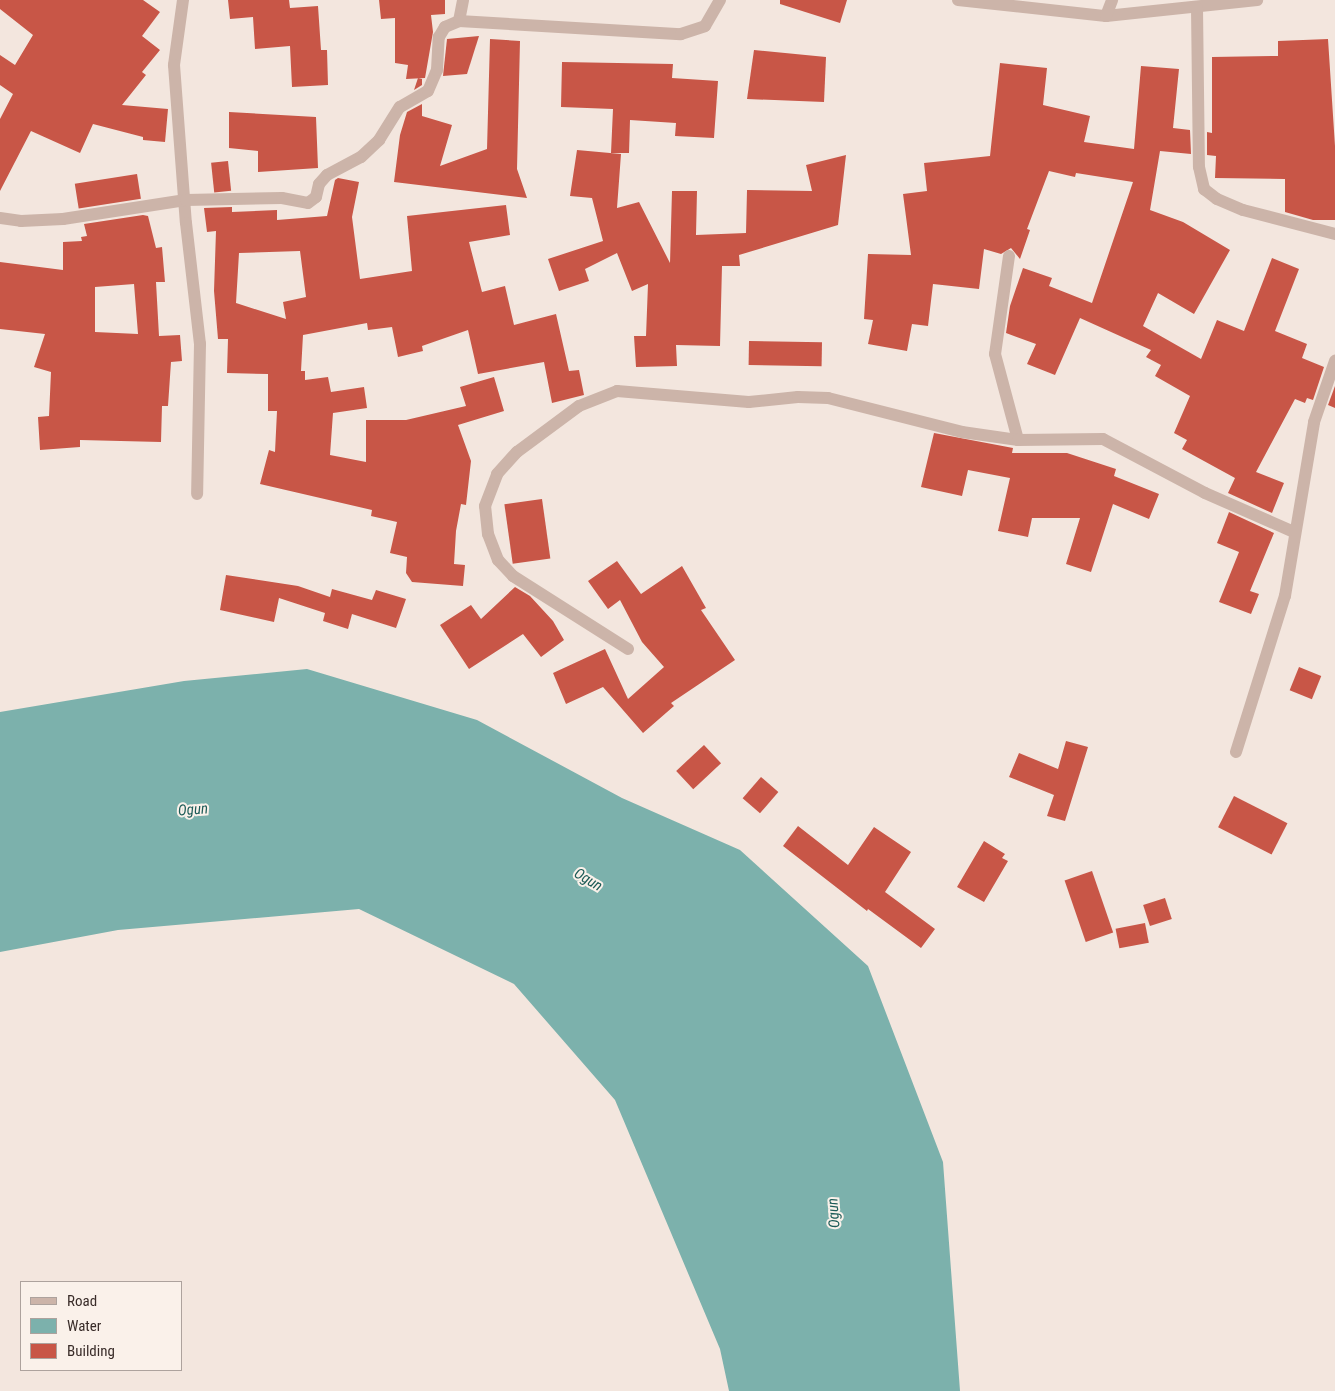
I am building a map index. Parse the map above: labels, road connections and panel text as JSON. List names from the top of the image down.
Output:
{
  "water": ["Ogun"],
  "legend": ["Road", "Water", "Building"]
}
